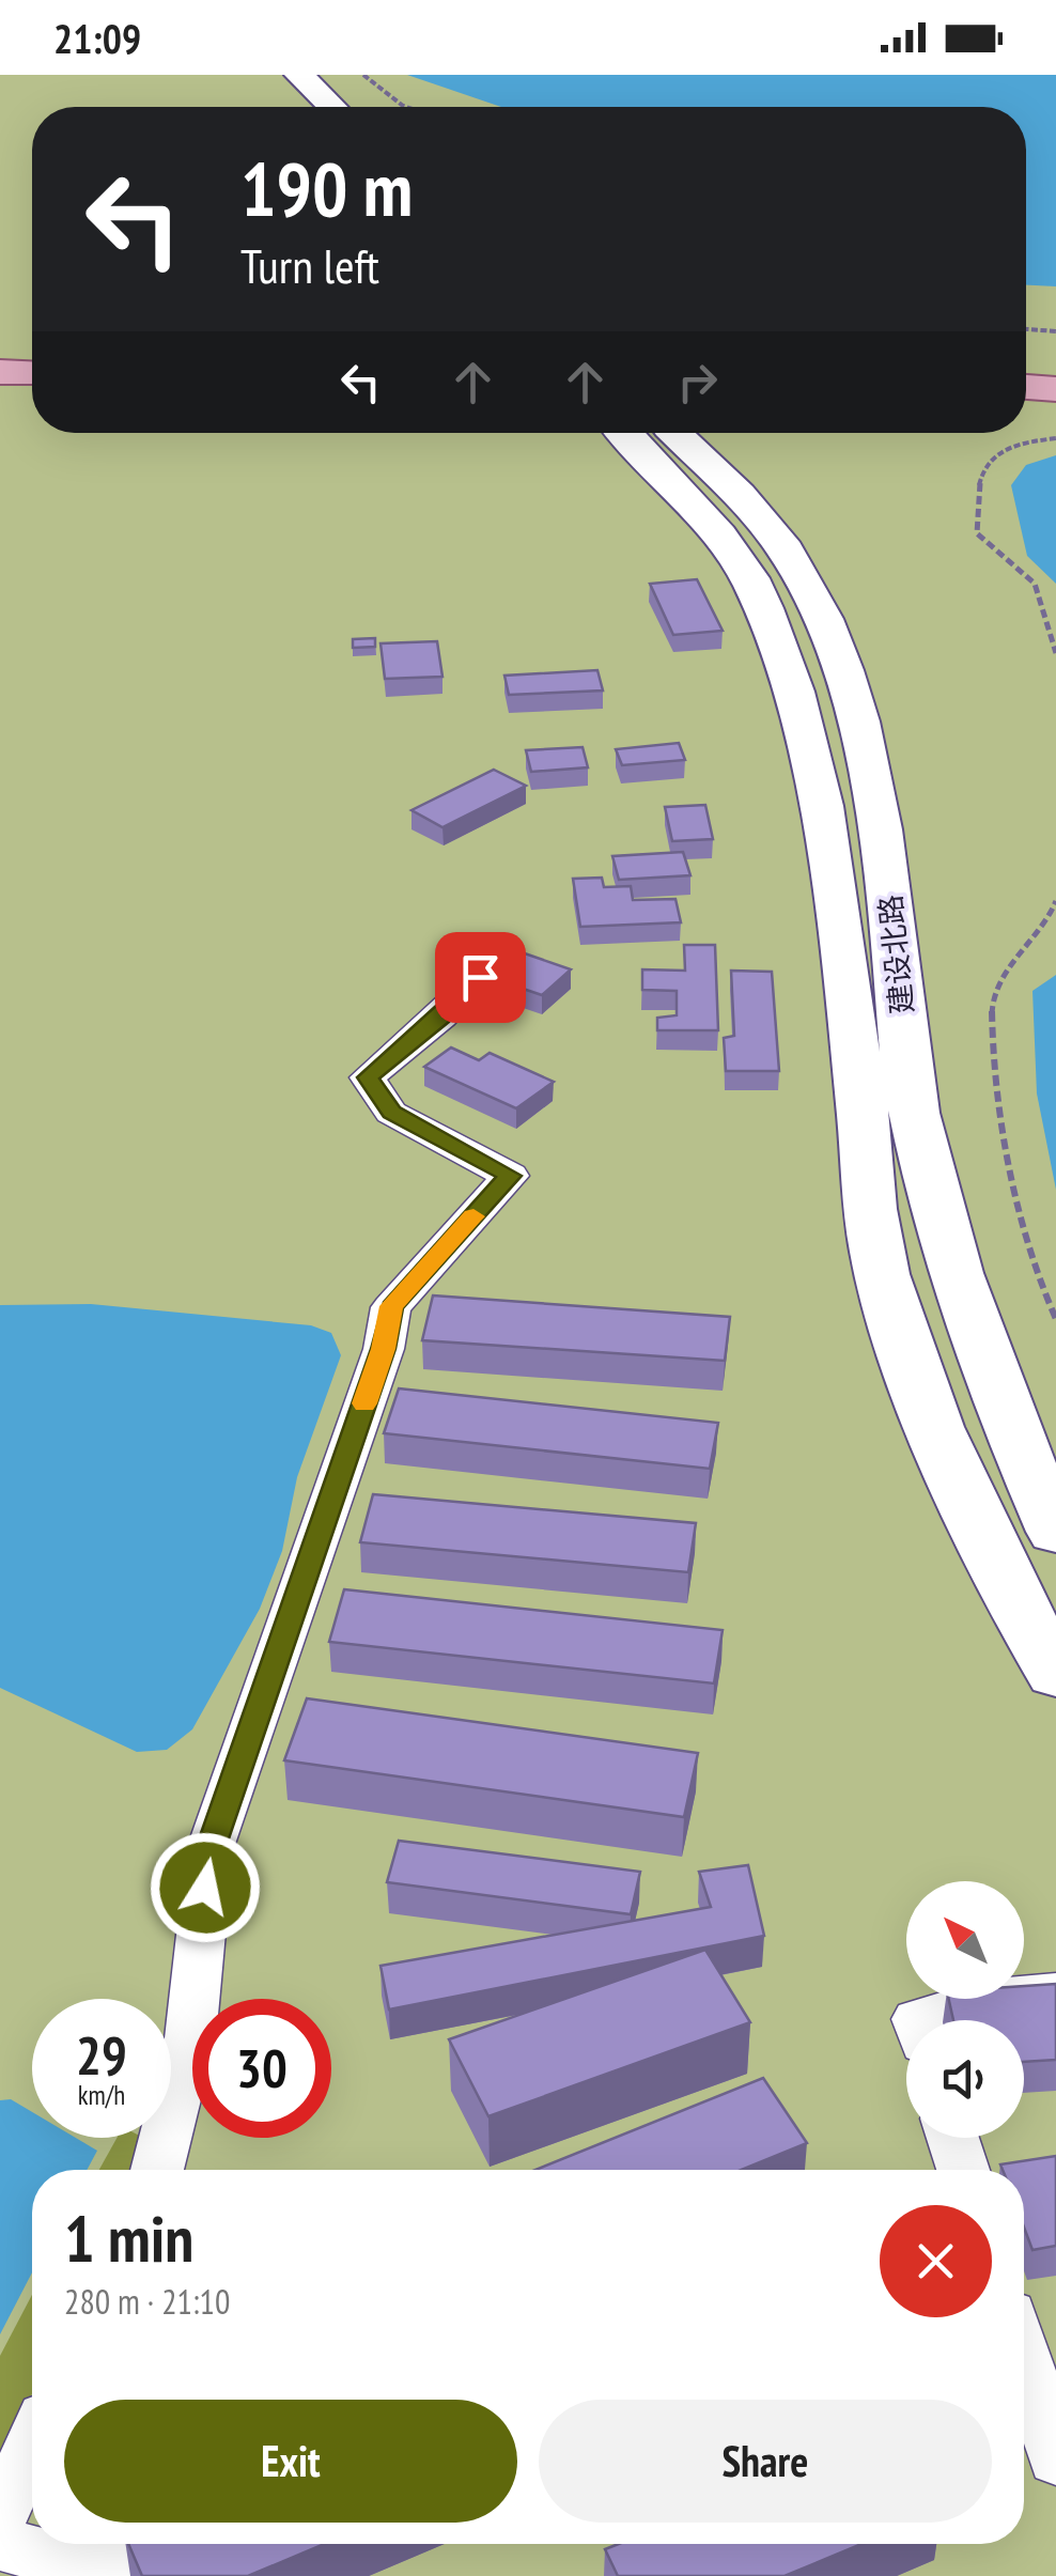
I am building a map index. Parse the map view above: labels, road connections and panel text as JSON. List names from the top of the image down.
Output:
{
  "streets": {
    "main road": ["建设北路"]
  },
  "north": "top left",
  "page": {
    "status": "21:09",
    "turn": ["190 m", "Turn left"],
    "speed": "29 km/h",
    "limit": "30",
    "heading": ["1 min", "280 m · 21:10"],
    "buttons": ["Exit", "Share"]
  }
}
